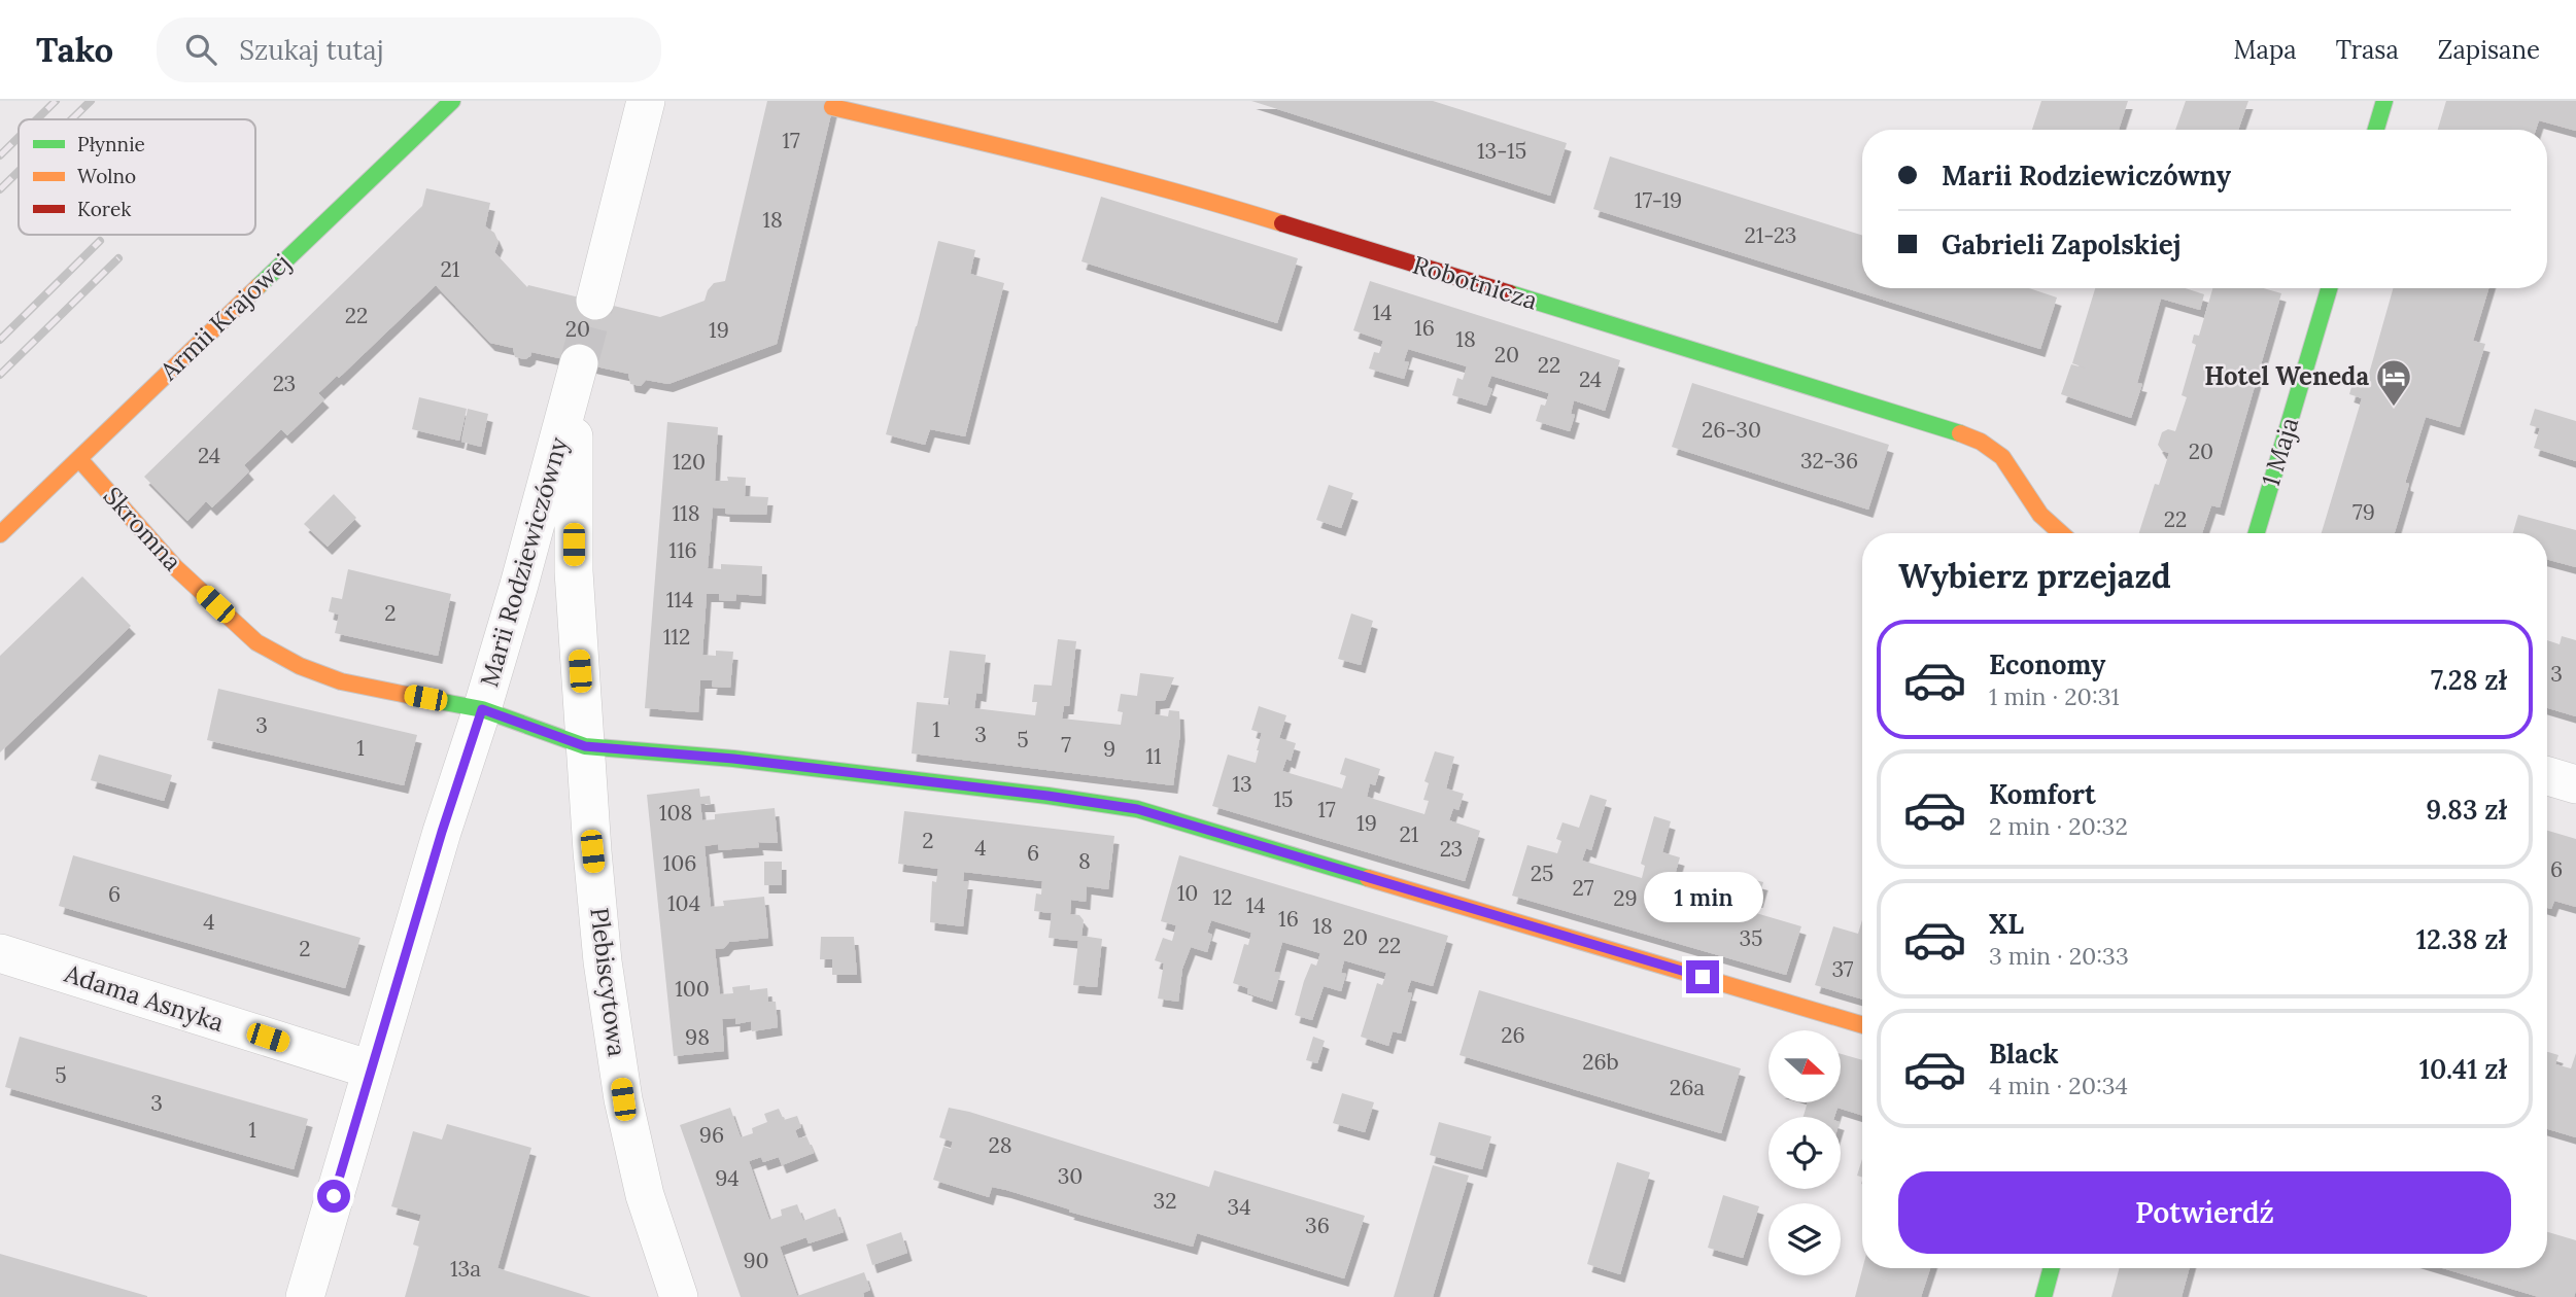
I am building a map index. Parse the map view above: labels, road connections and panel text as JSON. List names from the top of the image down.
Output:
{
  "streets": {
    "street": [
      "Robotnicza",
      "Armii Krajowej",
      "1 Maja",
      "Skromna",
      "Marii Rodziewiczówny",
      "Plebiscytowa",
      "Adama Asnyka"
    ]
  },
  "crossings": [
    ["Armii Krajowej", "Skromna"],
    ["Skromna", "Marii Rodziewiczówny"],
    ["Marii Rodziewiczówny", "Plebiscytowa"],
    ["Marii Rodziewiczówny", "Adama Asnyka"]
  ],
  "places": {
    "hotel": ["Hotel Weneda"]
  },
  "house_numbers": [
    "17",
    "13-15",
    "17-19",
    "18",
    "21-23",
    "21",
    "14",
    "22",
    "16",
    "20",
    "19",
    "18",
    "20",
    "22",
    "24",
    "23",
    "26-30",
    "20",
    "24",
    "32-36",
    "120",
    "79",
    "118",
    "22",
    "116",
    "114",
    "2",
    "112",
    "3",
    "3",
    "1",
    "3",
    "5",
    "7",
    "1",
    "9",
    "11",
    "13",
    "15",
    "17",
    "108",
    "19",
    "21",
    "2",
    "4",
    "23",
    "6",
    "8",
    "106",
    "6",
    "25",
    "27",
    "10",
    "6",
    "12",
    "29",
    "104",
    "14",
    "16",
    "4",
    "18",
    "20",
    "35",
    "22",
    "2",
    "37",
    "100",
    "26",
    "98",
    "26b",
    "5",
    "26a",
    "3",
    "1",
    "96",
    "28",
    "30",
    "94",
    "32",
    "34",
    "36",
    "90",
    "13a"
  ],
  "legend": ["Płynnie", "Wolno", "Korek"],
  "north": "right",
  "page": {
    "header": "Tako",
    "search": "Szukaj tutaj",
    "nav": ["Mapa", "Trasa", "Zapisane"],
    "banner": ["Marii Rodziewiczówny", "Gabrieli Zapolskiej"],
    "heading": "Wybierz przejazd",
    "list": [
      {
        "name": "Economy",
        "note": "1 min · 20:31",
        "value": "7.28 zł"
      },
      {
        "name": "Komfort",
        "note": "2 min · 20:32",
        "value": "9.83 zł"
      },
      {
        "name": "XL",
        "note": "3 min · 20:33",
        "value": "12.38 zł"
      },
      {
        "name": "Black",
        "note": "4 min · 20:34",
        "value": "10.41 zł"
      }
    ],
    "bubble": "1 min",
    "buttons": "Potwierdź"
  }
}
